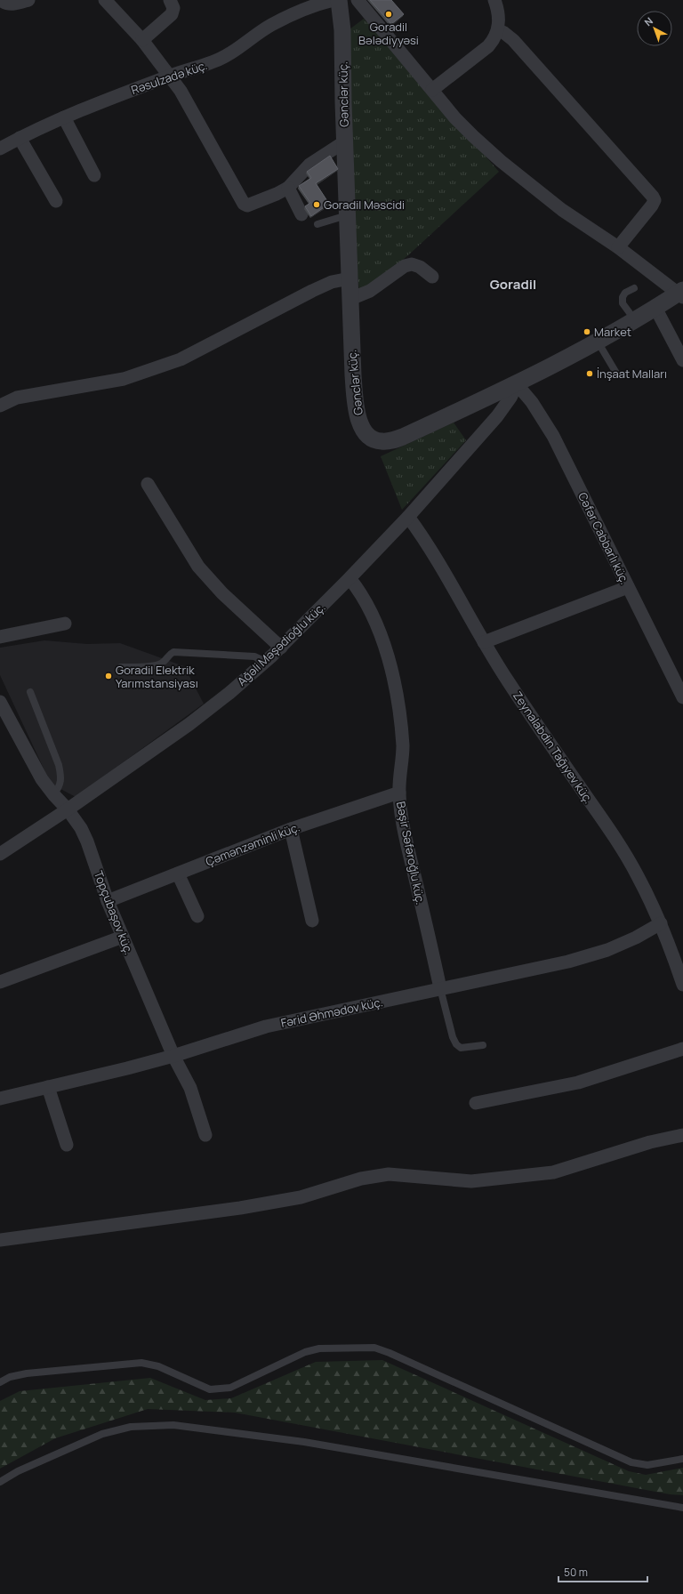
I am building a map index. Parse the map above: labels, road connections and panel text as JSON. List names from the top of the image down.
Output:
{
  "streets": {
    "street": [
      "Rəsulzadə küç.",
      "Gənclər küç.",
      "Cəfər Cabbarlı küç.",
      "Ağəli Məşədioğlu küç.",
      "Zeynalabdin Tağıyev küç.",
      "Çəmənzəminli küç.",
      "Bəşir Səfəroğlu küç.",
      "Topçubaşov küç.",
      "Fərid Əhmədov küç."
    ]
  },
  "crossings": [
    ["Gənclər küç.", "Cəfər Cabbarlı küç."],
    ["Gənclər küç.", "Ağəli Məşədioğlu küç."],
    ["Cəfər Cabbarlı küç.", "Ağəli Məşədioğlu küç."],
    ["Ağəli Məşədioğlu küç.", "Zeynalabdin Tağıyev küç."],
    ["Ağəli Məşədioğlu küç.", "Bəşir Səfəroğlu küç."],
    ["Ağəli Məşədioğlu küç.", "Topçubaşov küç."],
    ["Zeynalabdin Tağıyev küç.", "Fərid Əhmədov küç."],
    ["Çəmənzəminli küç.", "Bəşir Səfəroğlu küç."],
    ["Çəmənzəminli küç.", "Topçubaşov küç."],
    ["Bəşir Səfəroğlu küç.", "Fərid Əhmədov küç."],
    ["Topçubaşov küç.", "Fərid Əhmədov küç."]
  ],
  "districts": ["Goradil"],
  "places": [
    "Goradil Bələdiyyəsi",
    "Goradil Məscidi",
    "Market",
    "İnşaat Malları",
    "Goradil Elektrik Yarımstansiyası"
  ],
  "scale_bar": "50 m",
  "north": "top left"
}
